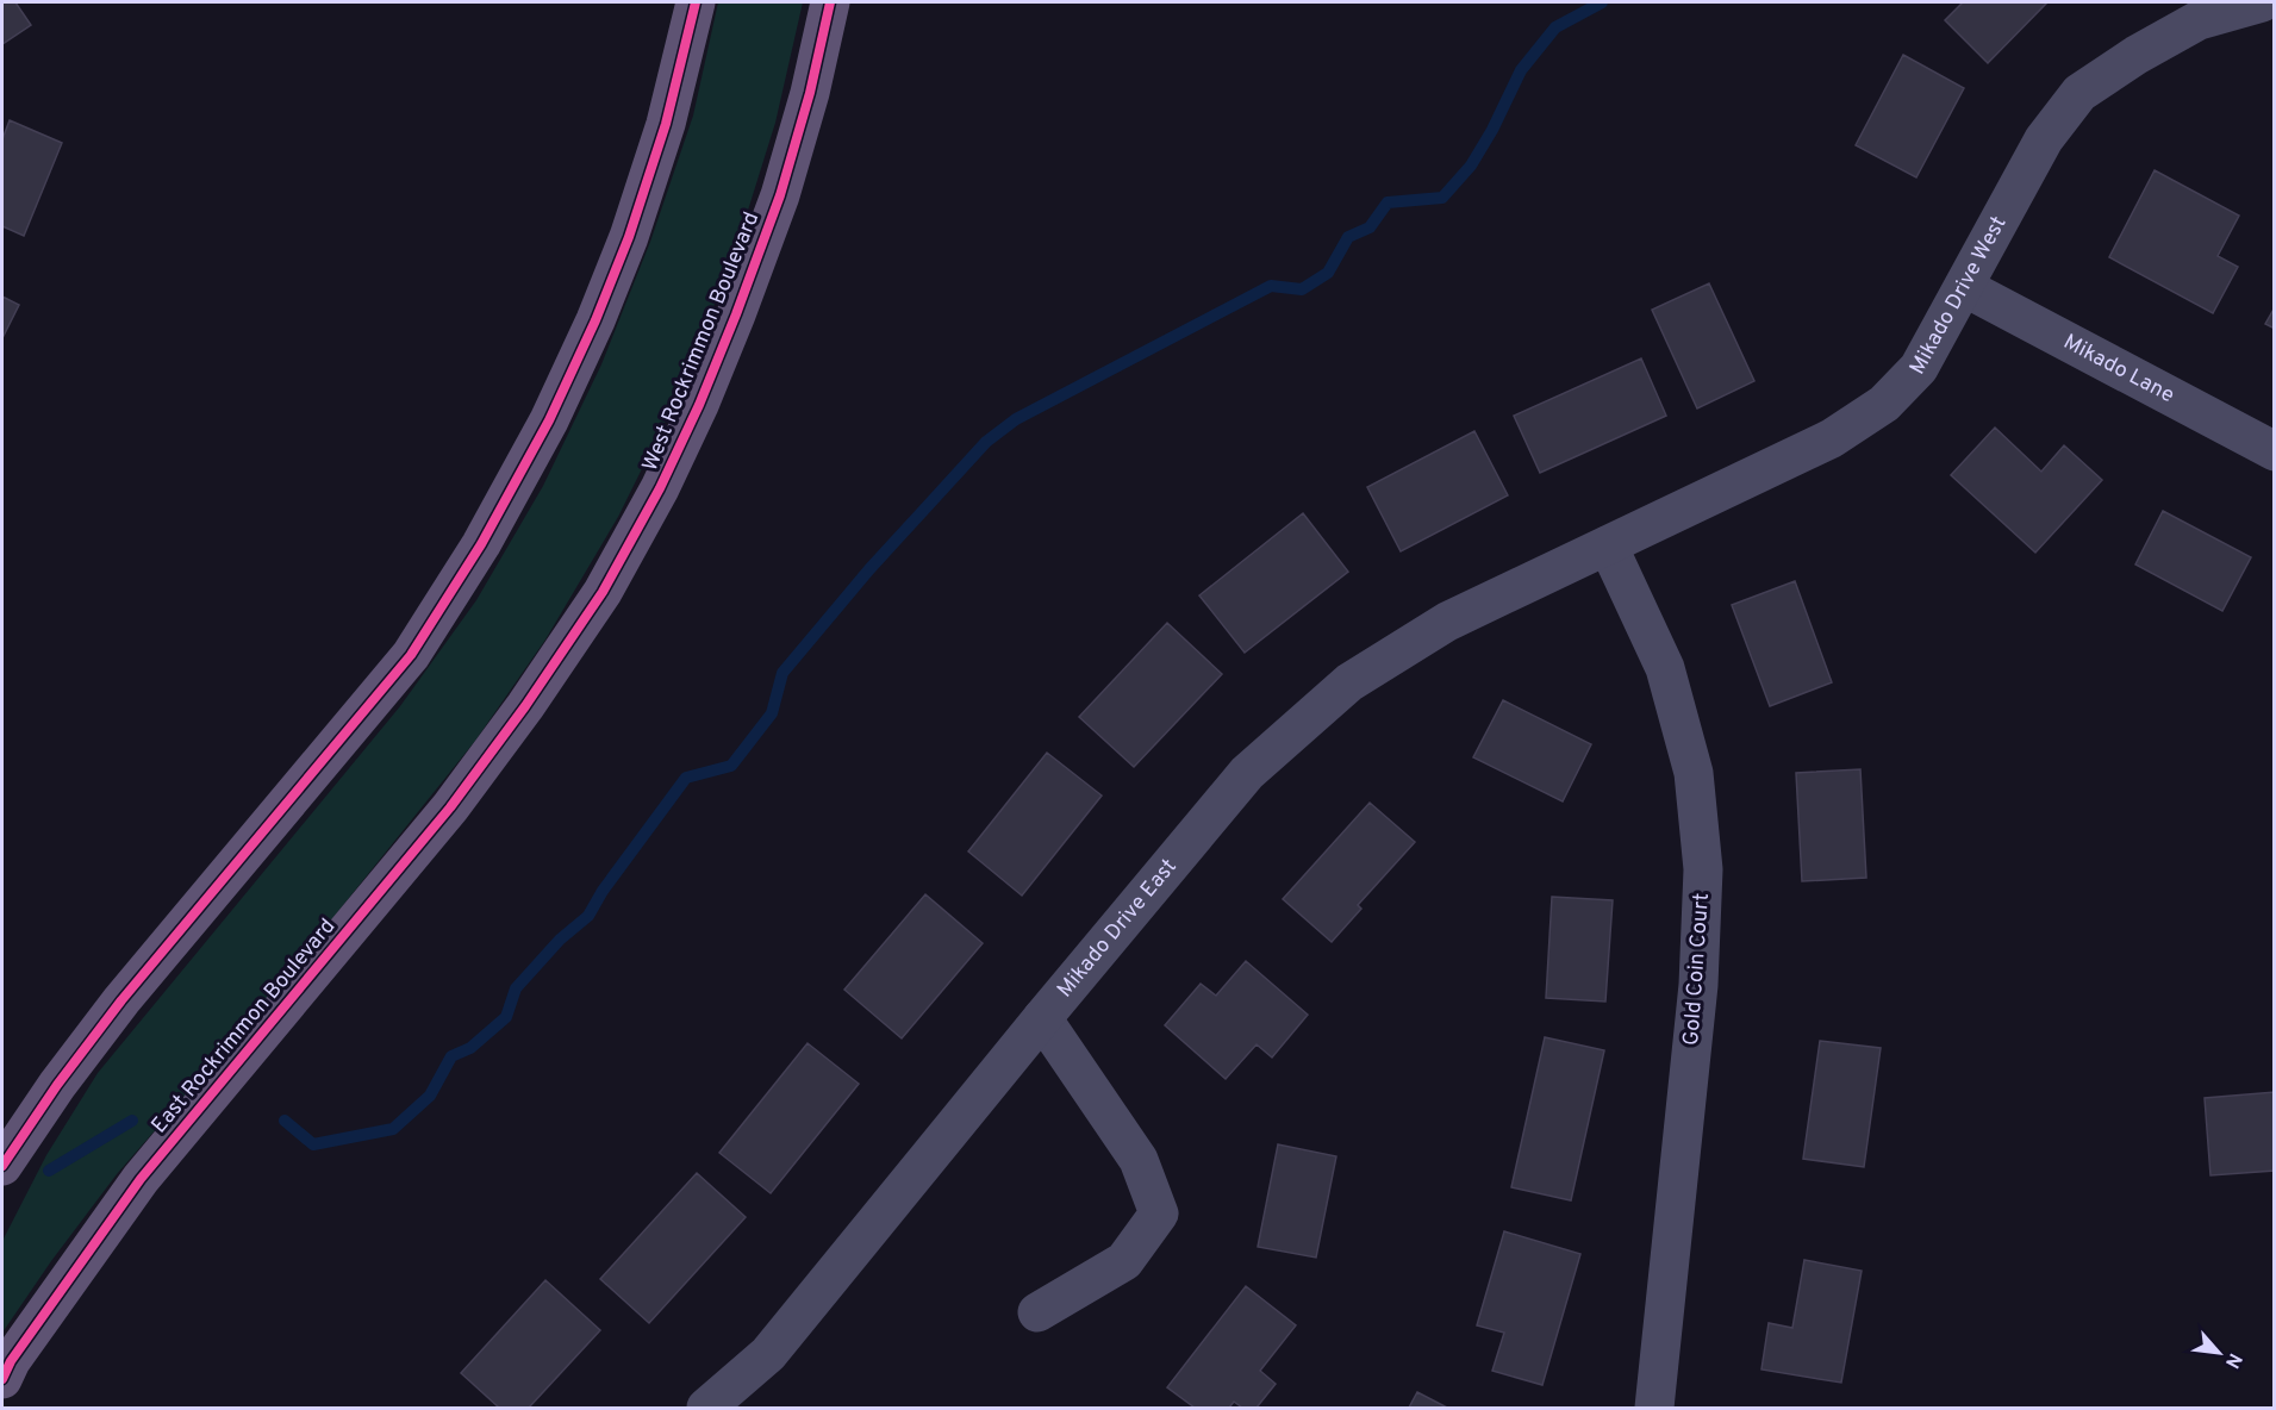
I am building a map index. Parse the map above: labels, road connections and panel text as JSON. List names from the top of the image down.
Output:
{
  "streets": {
    "main road": ["West Rockrimmon Boulevard", "East Rockrimmon Boulevard"],
    "street": [
      "Mikado Drive West",
      "Mikado Lane",
      "Mikado Drive East",
      "Gold Coin Court"
    ]
  },
  "crossings": [
    ["Mikado Drive West", "Mikado Lane"],
    ["Mikado Drive West", "Mikado Drive East"],
    ["Mikado Drive West", "Gold Coin Court"],
    ["West Rockrimmon Boulevard", "East Rockrimmon Boulevard"],
    ["Mikado Drive East", "Gold Coin Court"]
  ],
  "north": "bottom right"
}
